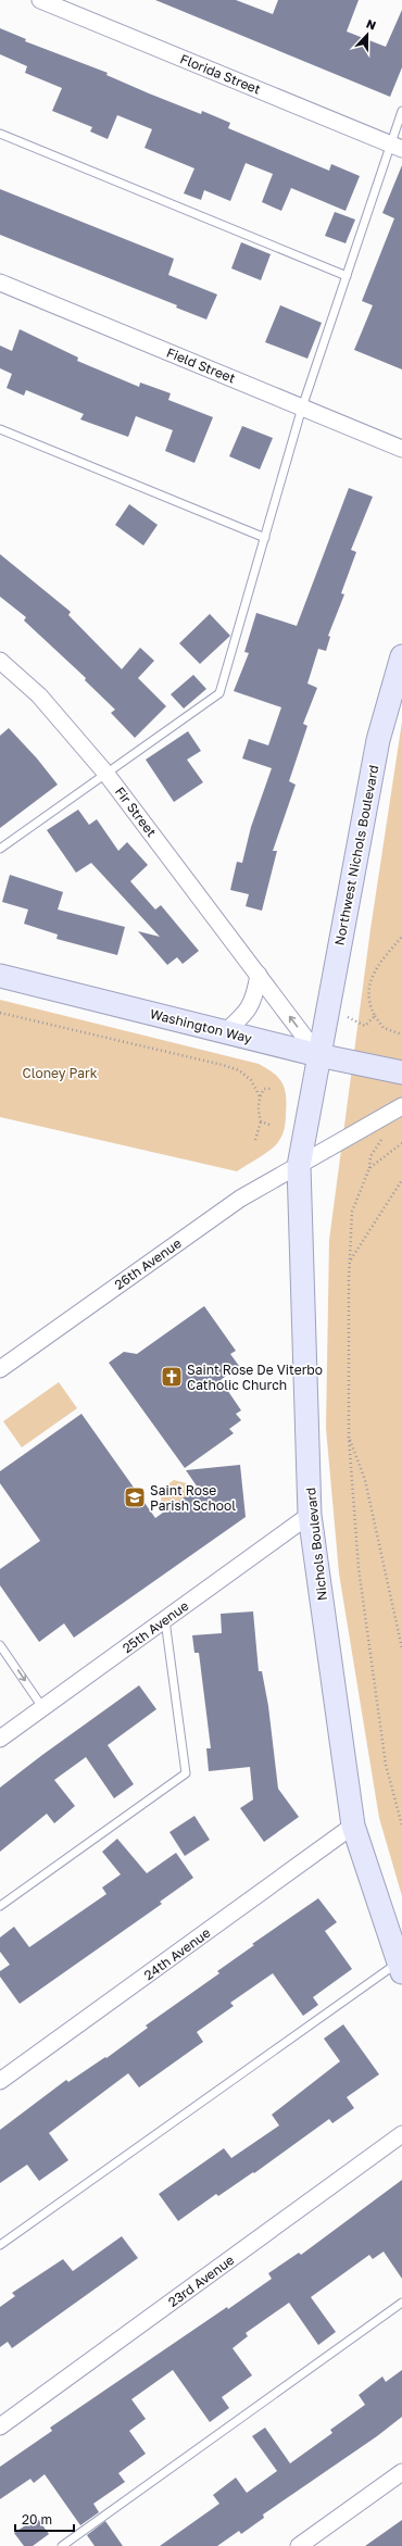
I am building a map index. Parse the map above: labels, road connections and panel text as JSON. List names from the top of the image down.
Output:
{
  "streets": {
    "main road": ["Northwest Nichols Boulevard", "Washington Way", "Nichols Boulevard"],
    "street": [
      "Florida Street",
      "Field Street",
      "Fir Street",
      "26th Avenue",
      "25th Avenue",
      "24th Avenue",
      "23rd Avenue"
    ]
  },
  "crossings": [
    ["Fir Street", "Northwest Nichols Boulevard"],
    ["Fir Street", "Washington Way"],
    ["Fir Street", "Nichols Boulevard"],
    ["Northwest Nichols Boulevard", "Washington Way"],
    ["Northwest Nichols Boulevard", "Nichols Boulevard"],
    ["Washington Way", "Nichols Boulevard"],
    ["26th Avenue", "Nichols Boulevard"],
    ["Nichols Boulevard", "25th Avenue"],
    ["Nichols Boulevard", "24th Avenue"]
  ],
  "parks": ["Cloney Park"],
  "places": {
    "church": ["Saint Rose De Viterbo Catholic Church"],
    "school or university": ["Saint Rose Parish School"]
  },
  "scale_bar": "20 m",
  "north": "top"
}
